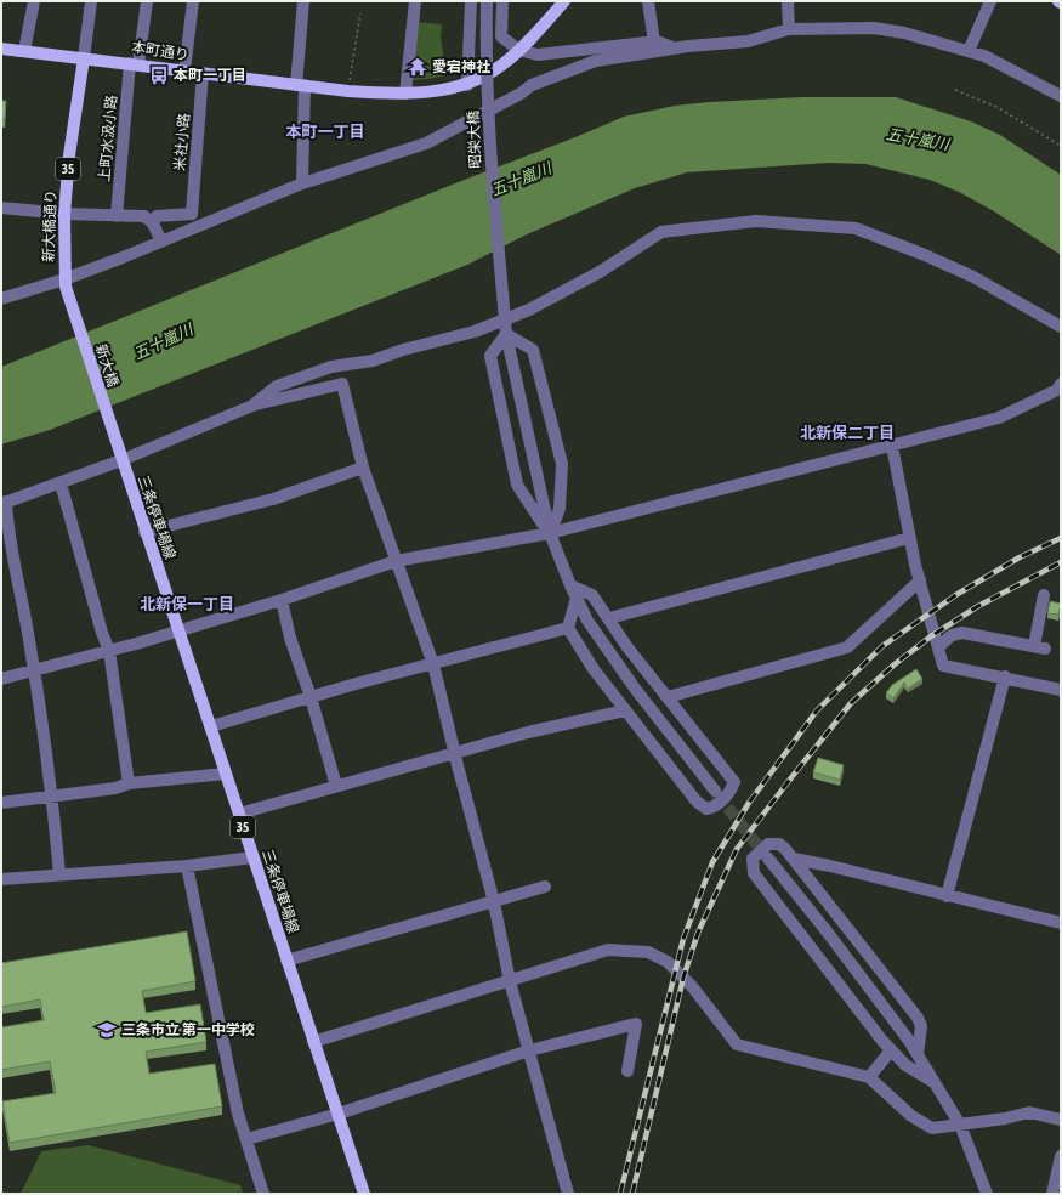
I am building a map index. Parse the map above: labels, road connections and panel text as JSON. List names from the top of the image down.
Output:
{
  "streets": {
    "main road": [
      "本町通り",
      "35",
      "新大橋通り",
      "新大橋",
      "三条停車場線"
    ],
    "street": ["上町水汲小路", "昭栄大橋", "米社小路"]
  },
  "crossings": [
    ["本町通り", "上町水汲小路"],
    ["本町通り", "米社小路"],
    ["本町通り", "新大橋通り"],
    ["新大橋通り", "新大橋"],
    ["新大橋", "三条停車場線"]
  ],
  "districts": ["本町一丁目", "北新保二丁目", "北新保一丁目"],
  "water": ["五十嵐川"],
  "places": {
    "temple": ["愛宕神社"],
    "bus stop": ["本町一丁目"],
    "school or university": ["三条市立 第一中学校"]
  }
}
